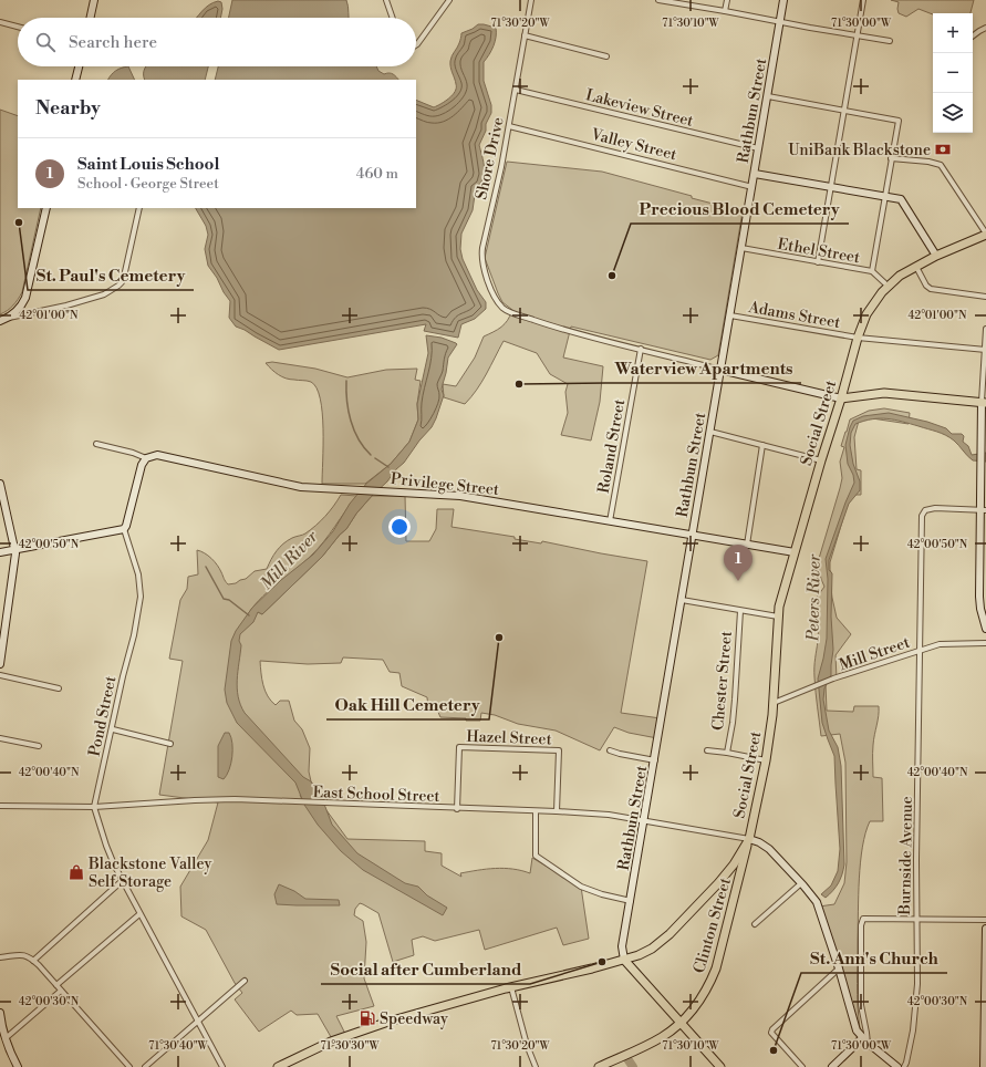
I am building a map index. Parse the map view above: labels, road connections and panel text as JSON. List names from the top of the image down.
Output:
{
  "streets": {
    "main road": ["Social Street", "Clinton Street"],
    "street": [
      "Lakeview Street",
      "Rathbun Street",
      "Valley Street",
      "Shore Drive",
      "Ethel Street",
      "Adams Street",
      "Roland Street",
      "Privilege Street",
      "Mill Street",
      "Chester Street",
      "Pond Street",
      "Hazel Street",
      "East School Street",
      "Burnside Avenue"
    ]
  },
  "crossings": [
    ["Lakeview Street", "Rathbun Street"],
    ["Lakeview Street", "Shore Drive"],
    ["Rathbun Street", "Valley Street"],
    ["Rathbun Street", "Ethel Street"],
    ["Rathbun Street", "Adams Street"],
    ["Rathbun Street", "Social Street"],
    ["Rathbun Street", "Privilege Street"],
    ["Rathbun Street", "East School Street"],
    ["Valley Street", "Shore Drive"],
    ["Shore Drive", "Roland Street"],
    ["Ethel Street", "Social Street"],
    ["Adams Street", "Social Street"],
    ["Social Street", "Privilege Street"],
    ["Social Street", "Mill Street"],
    ["Social Street", "Chester Street"],
    ["Social Street", "East School Street"],
    ["Social Street", "Clinton Street"],
    ["Roland Street", "Privilege Street"],
    ["Mill Street", "Burnside Avenue"],
    ["Pond Street", "East School Street"],
    ["Hazel Street", "East School Street"],
    ["East School Street", "Clinton Street"]
  ],
  "water": ["Mill River", "Peters River"],
  "places": {
    "bank": ["UniBank Blackstone"],
    "other": [
      "St. Paul's Cemetery",
      "Precious Blood Cemetery",
      "Waterview Apartments",
      "Oak Hill Cemetery",
      "Social after Cumberland",
      "St. Ann's Church"
    ],
    "shop": ["Blackstone Valley Self Storage"],
    "fuel station": ["Speedway"]
  },
  "page": {
    "map_buttons": ["+", "−"],
    "search": "Search here",
    "heading": "Nearby",
    "list": [
      {
        "mark": "1",
        "name": "Saint Louis School",
        "note": "School · George Street",
        "value": "460 m"
      }
    ],
    "pins": "1"
  },
  "coordinates": [
    "71°30'20\"W",
    "71°30'10\"W",
    "71°30'00\"W",
    "42°01'00\"N",
    "42°00'50\"N",
    "42°00'40\"N",
    "42°00'30\"N",
    "71°30'40\"W",
    "71°30'30\"W"
  ]
}
